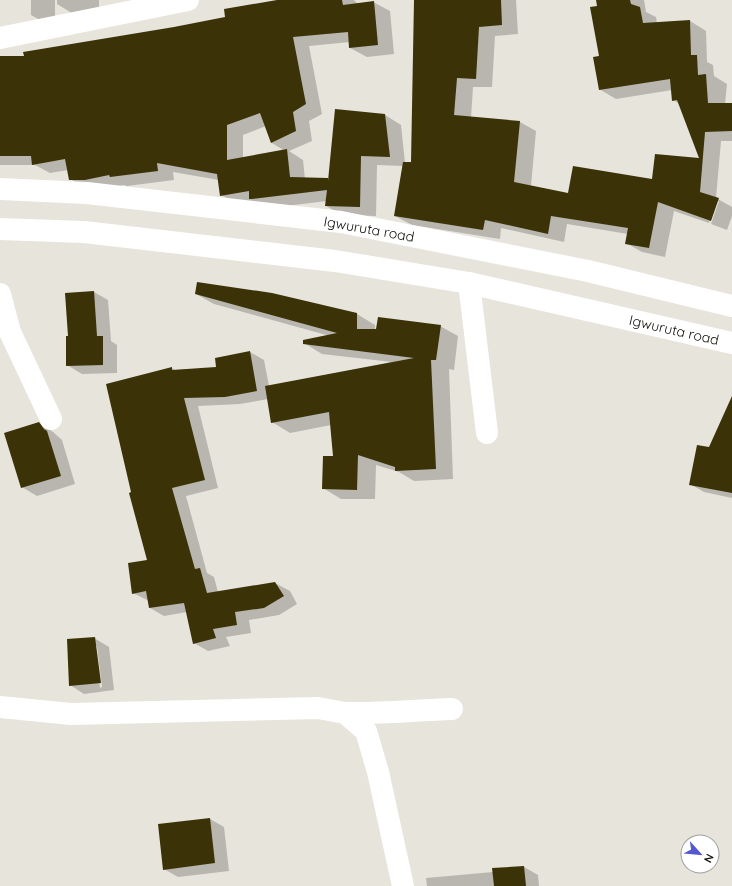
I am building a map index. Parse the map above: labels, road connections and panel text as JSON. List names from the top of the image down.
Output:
{
  "streets": {
    "main road": ["Igwuruta road"]
  },
  "north": "bottom right"
}
